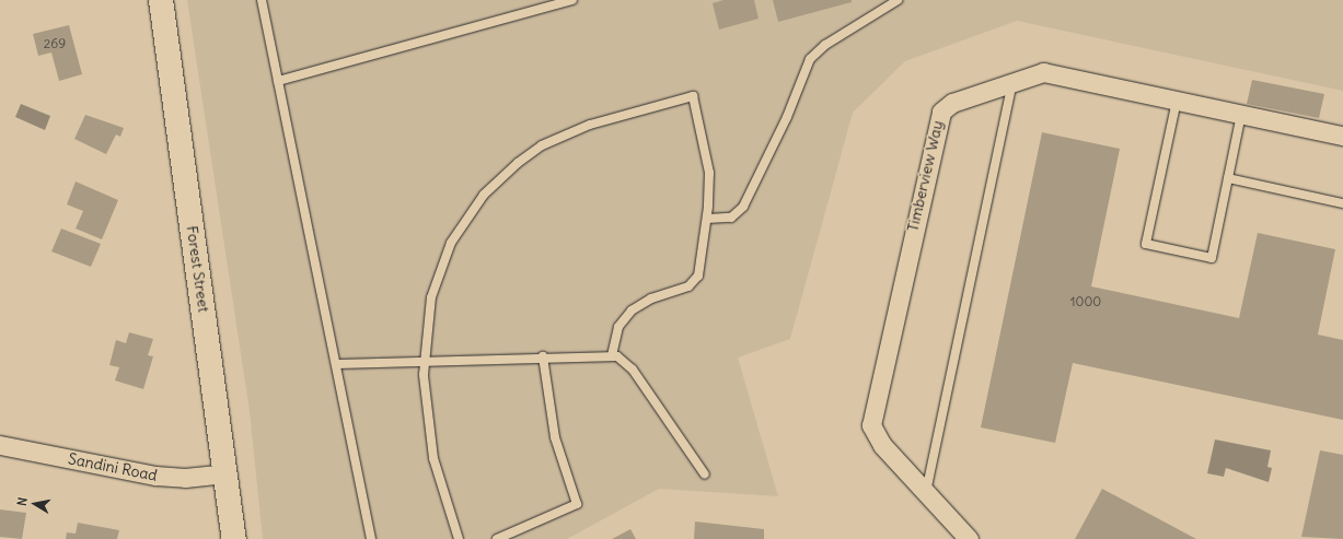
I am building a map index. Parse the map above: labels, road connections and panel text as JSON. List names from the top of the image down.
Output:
{
  "streets": {
    "main road": ["Forest Street"],
    "street": ["Timberview Way", "Sandini Road"]
  },
  "crossings": [
    ["Forest Street", "Sandini Road"]
  ],
  "house_numbers": ["269", "1000"],
  "north": "left"
}
